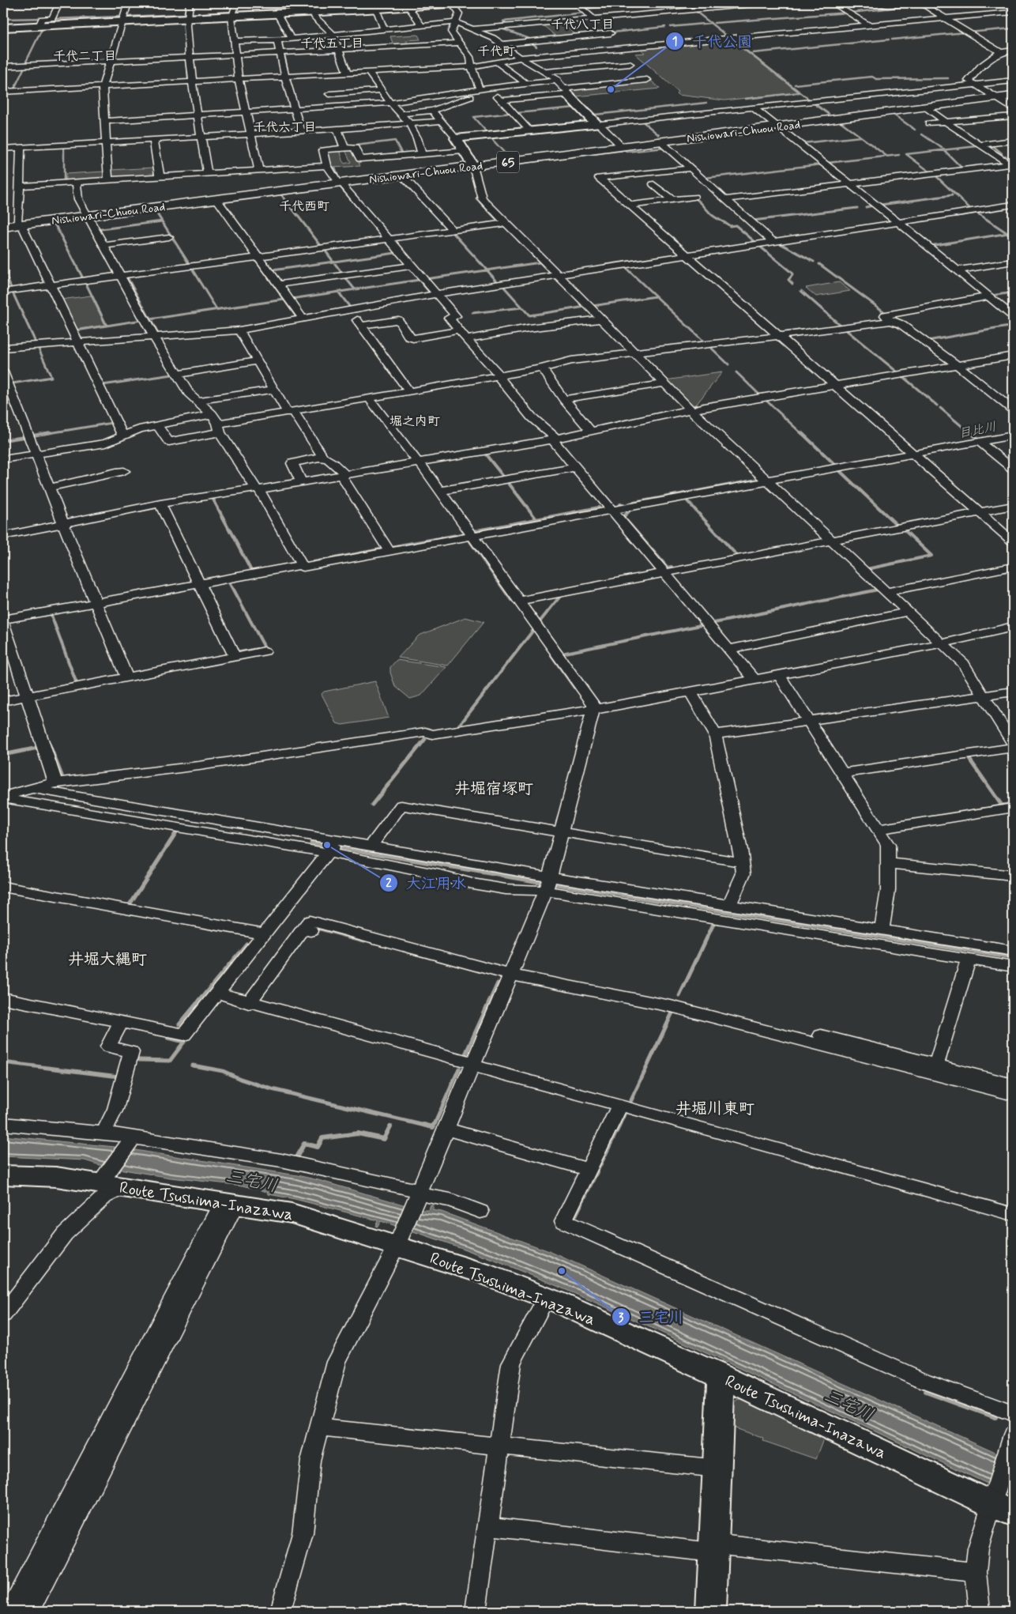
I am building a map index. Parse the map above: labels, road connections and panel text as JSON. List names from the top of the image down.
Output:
{
  "streets": {
    "main road": ["Nishiowari-Chuou Road", "65"],
    "street": ["Route Tsushima-Inazawa"]
  },
  "districts": [
    "千代八丁目",
    "千代五丁目",
    "千代町",
    "千代二丁目",
    "千代六丁目",
    "千代西町",
    "堀之内町",
    "井堀宿塚町",
    "井堀大縄町",
    "井堀川東町"
  ],
  "water": ["目比川", "三宅川"],
  "places": ["千代公園", "大江用水", "三宅川"]
}
